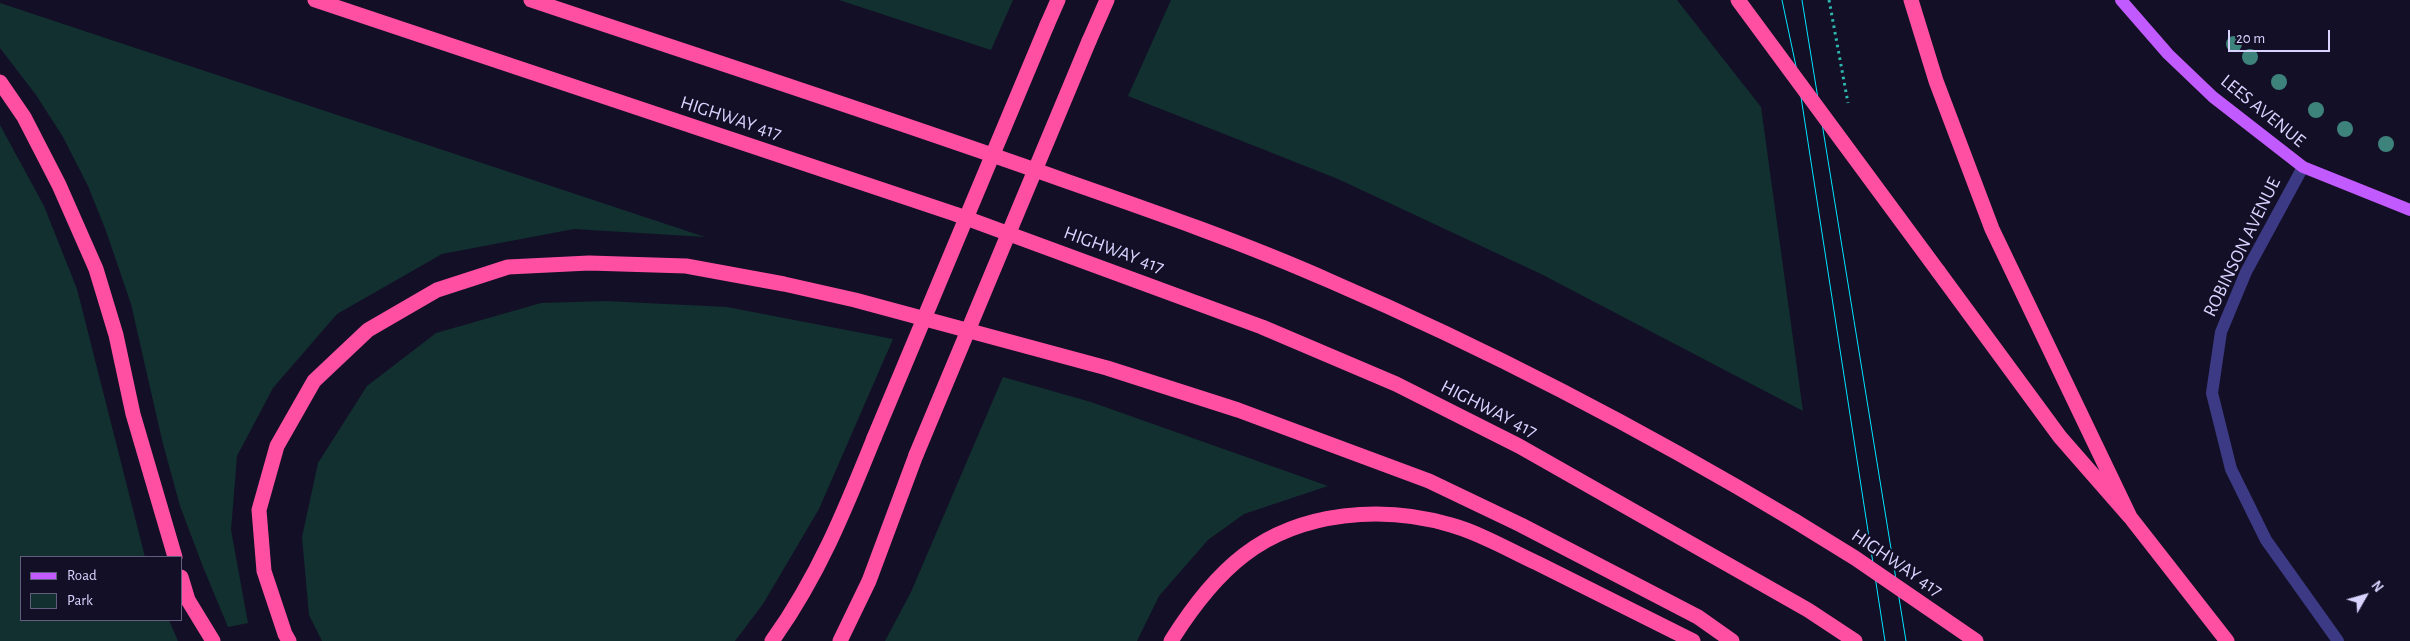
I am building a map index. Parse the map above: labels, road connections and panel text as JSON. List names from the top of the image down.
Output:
{
  "streets": {
    "highway": ["HIGHWAY 417"],
    "main road": ["LEES AVENUE"],
    "street": ["ROBINSON AVENUE"]
  },
  "crossings": [
    ["LEES AVENUE", "ROBINSON AVENUE"]
  ],
  "legend": ["Road", "Park"],
  "scale_bar": "20 m",
  "north": "top right"
}
